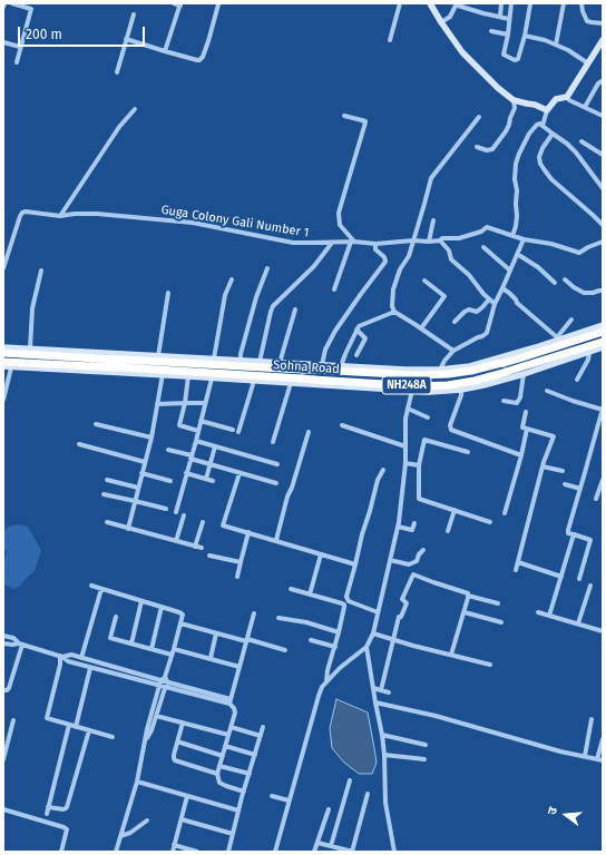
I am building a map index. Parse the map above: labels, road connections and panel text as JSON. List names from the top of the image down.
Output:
{
  "streets": {
    "highway": ["Sohna Road", "NH248A"],
    "street": ["Guga Colony Gali Number 1"]
  },
  "scale_bar": "200 m",
  "north": "left"
}
